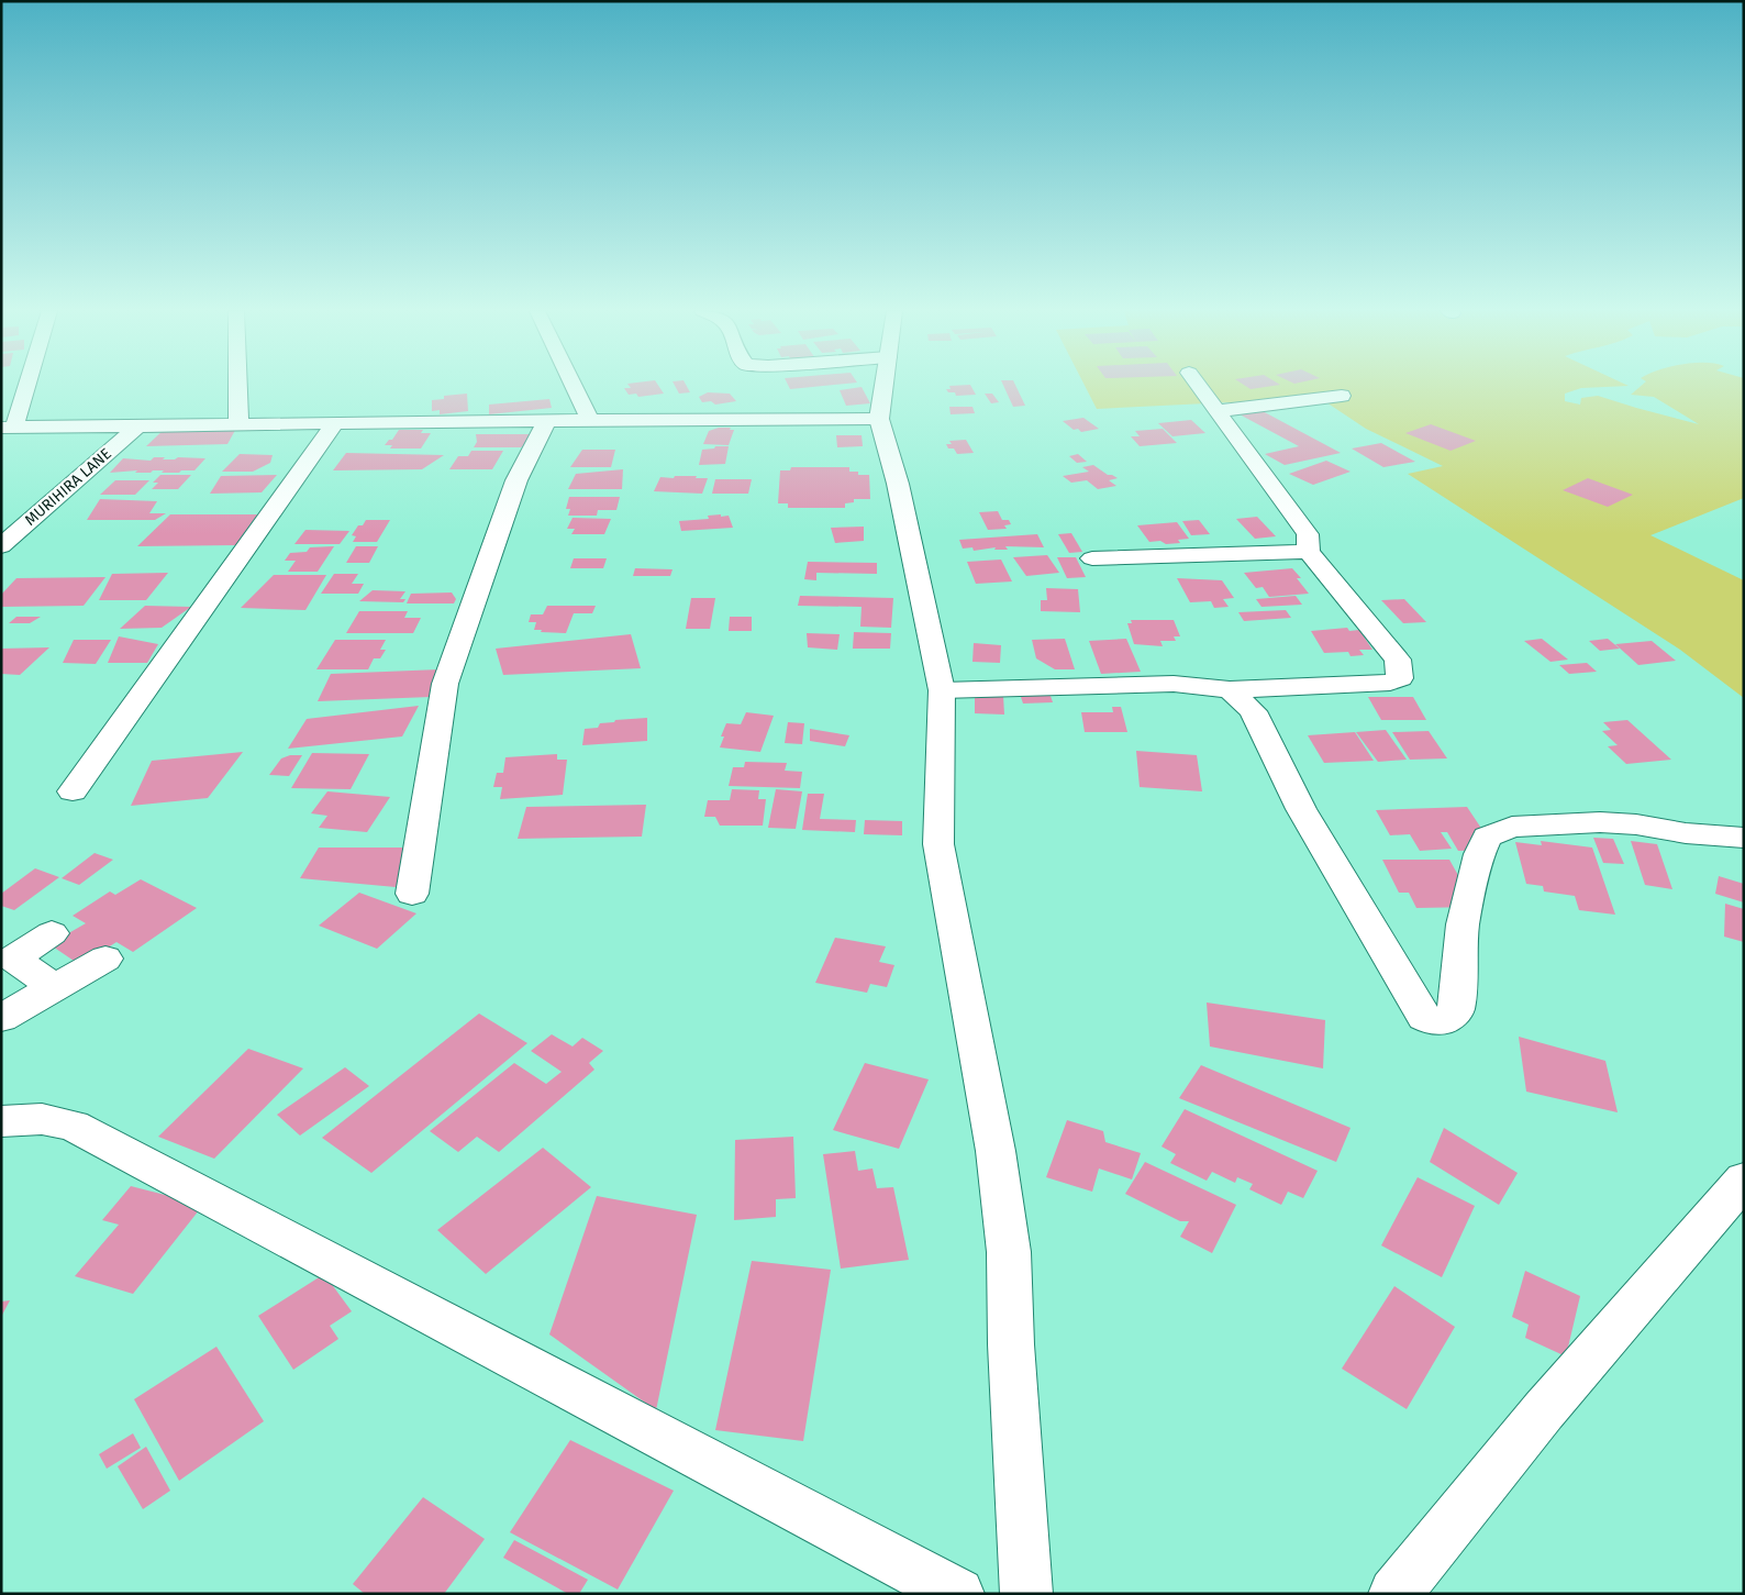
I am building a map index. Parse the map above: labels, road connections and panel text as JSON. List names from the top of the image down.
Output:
{
  "streets": {
    "street": ["MURIHIRA LANE"]
  }
}
